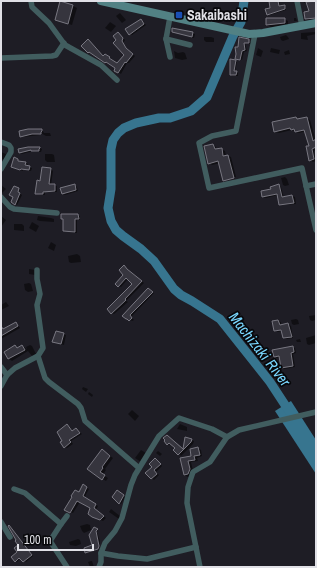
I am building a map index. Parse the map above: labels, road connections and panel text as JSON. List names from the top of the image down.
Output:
{
  "water": ["Machizaki River"],
  "places": {
    "transit": ["Sakaibashi"]
  },
  "scale_bar": "100 m"
}
